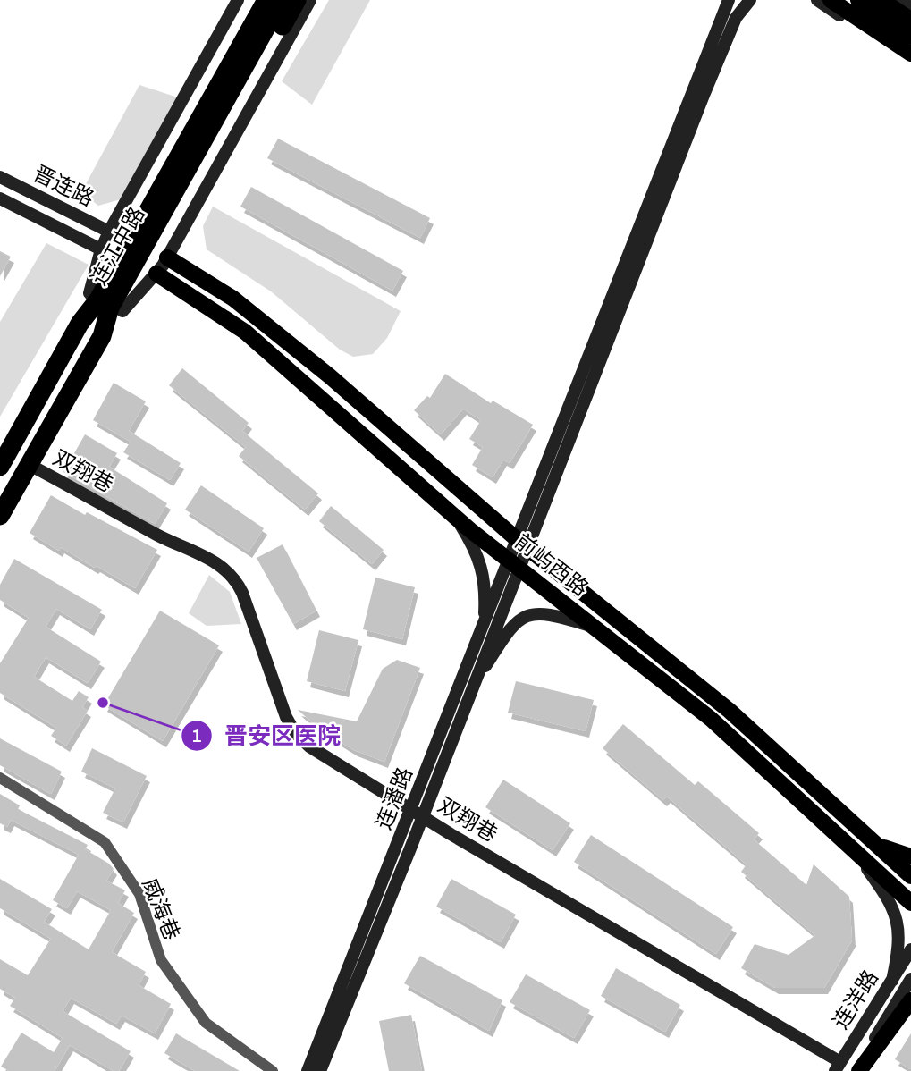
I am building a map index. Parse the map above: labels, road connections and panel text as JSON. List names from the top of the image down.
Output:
{
  "streets": {
    "highway": ["连江中路"],
    "main road": [
      "晋连路",
      "双翔巷",
      "前屿西路",
      "连潘路",
      "连洋路"
    ],
    "street": ["威海巷"]
  },
  "crossings": [
    ["连江中路", "双翔巷"],
    ["双翔巷", "连潘路"],
    ["双翔巷", "连洋路"],
    ["前屿西路", "连潘路"]
  ],
  "places": ["晋安区医院"]
}
